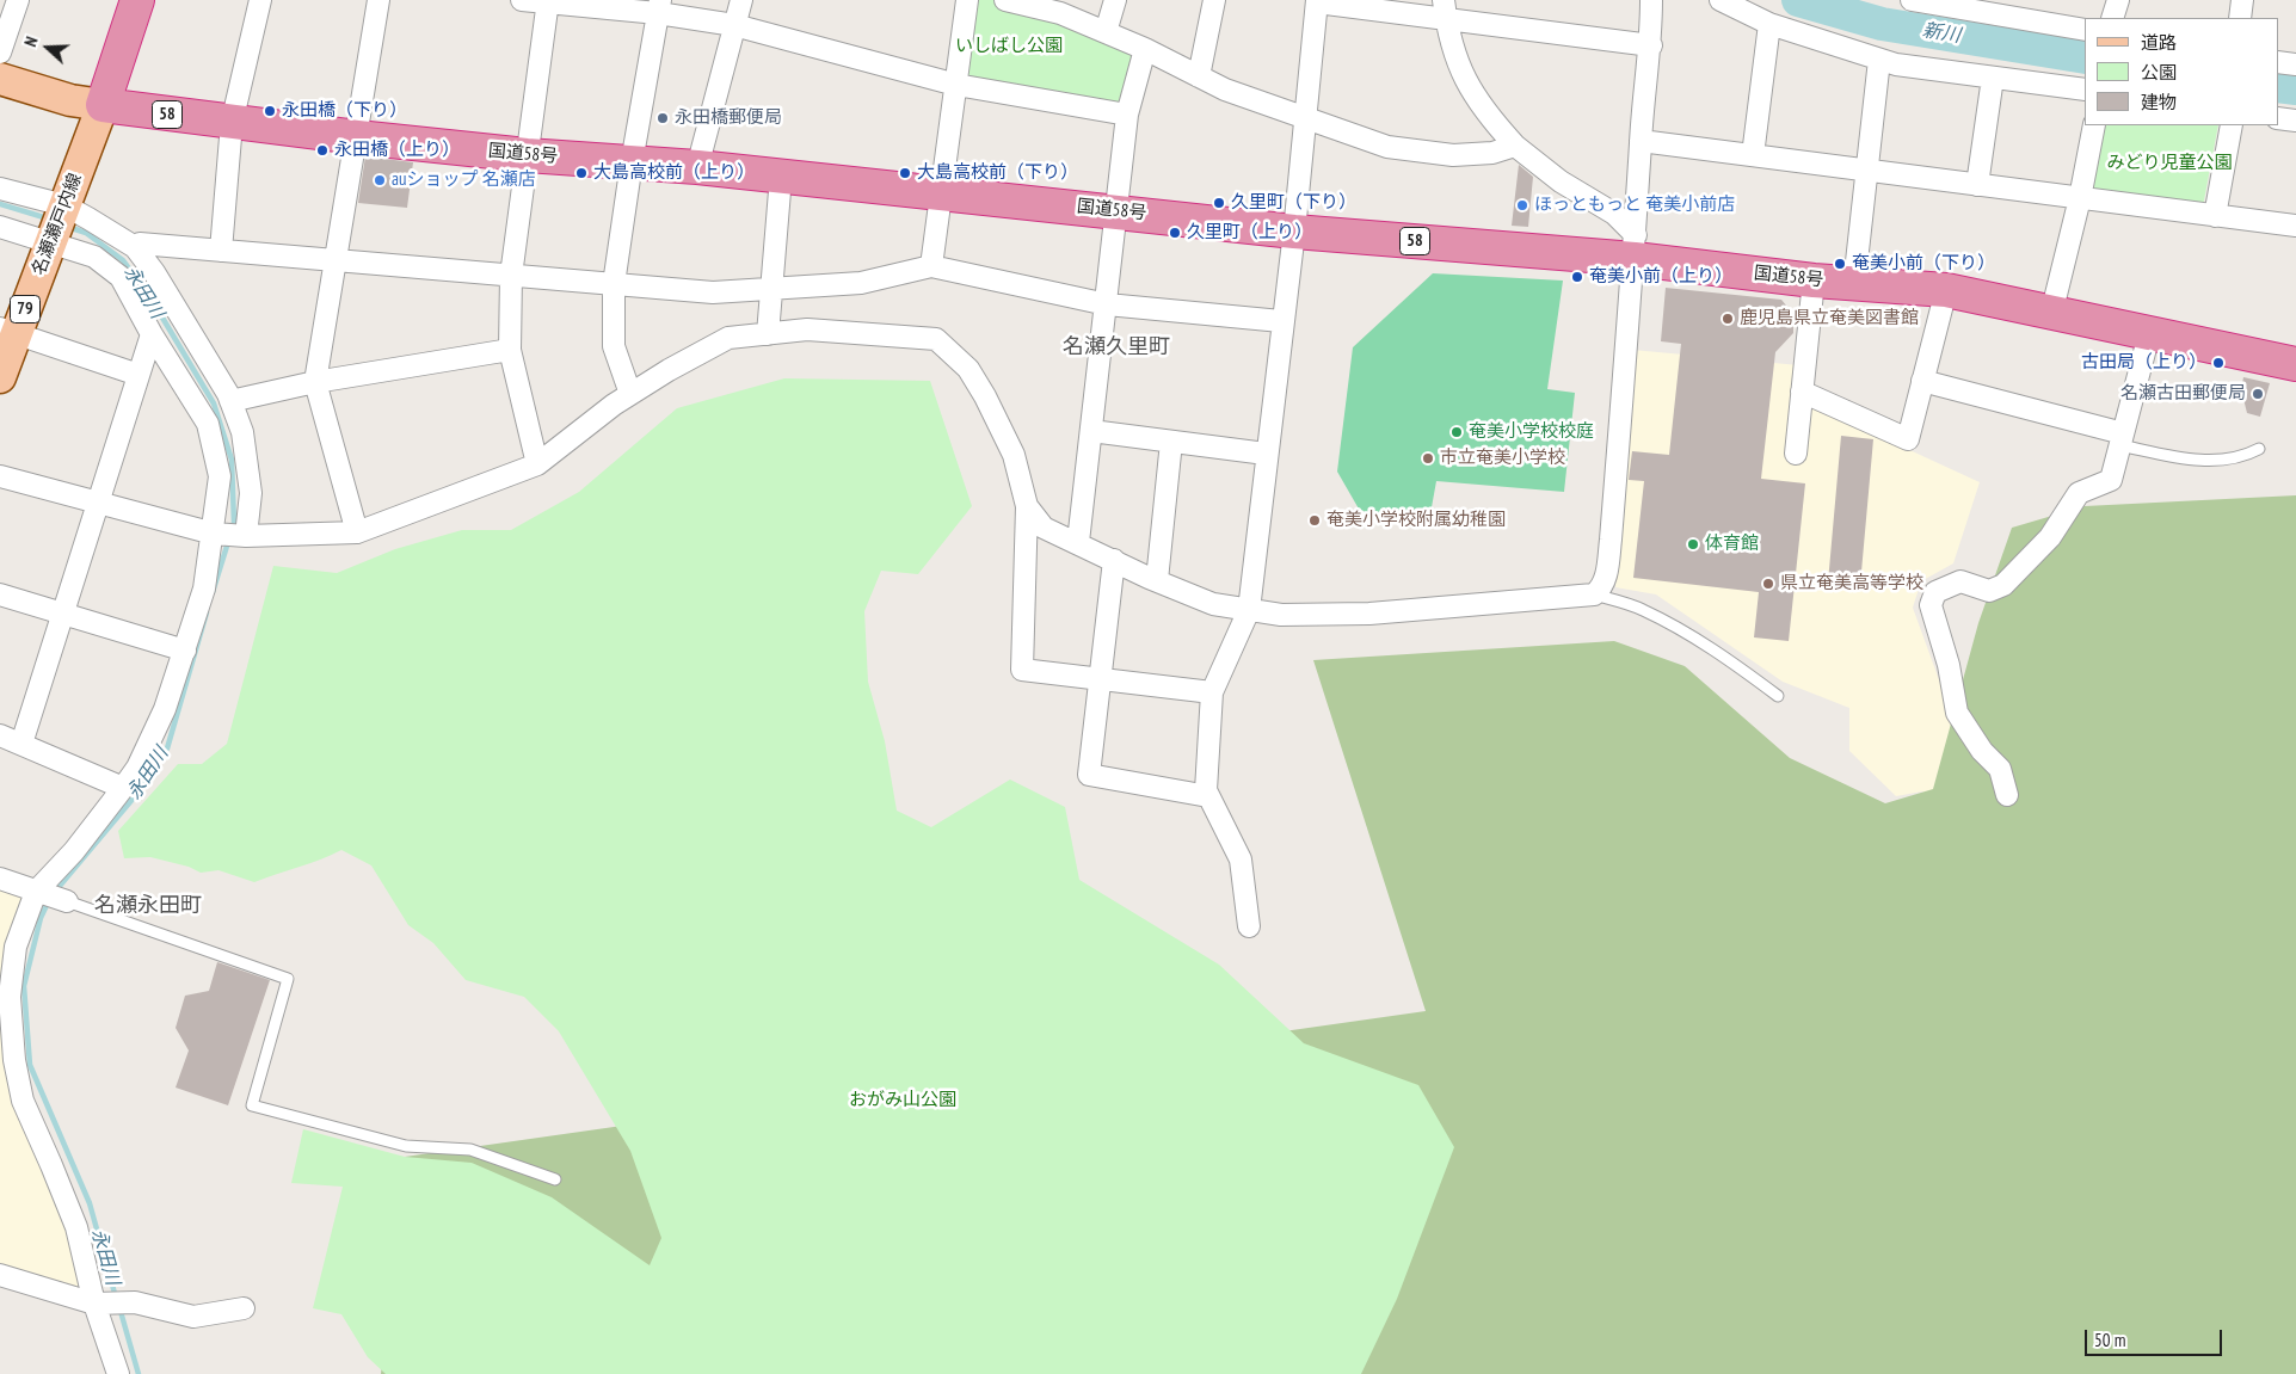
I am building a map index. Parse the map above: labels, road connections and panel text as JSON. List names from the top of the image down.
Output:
{
  "streets": {
    "highway": ["58", "国道58号"],
    "main road": ["名瀬瀬戸内線", "79"]
  },
  "crossings": [
    ["国道58号", "名瀬瀬戸内線"]
  ],
  "districts": ["名瀬久里町", "名瀬永田町"],
  "water": ["新川", "永田川"],
  "parks": ["いしばし公園", "みどり児童公園", "おがみ山公園"],
  "places": [
    "永田橋（下り）",
    "永田橋郵便局",
    "永田橋（上り）",
    "大島高校前（上り）",
    "大島高校前（下り）",
    "auショップ 名瀬店",
    "久里町（下り）",
    "ほっともっと 奄美小前店",
    "久里町（上り）",
    "奄美小前（下り）",
    "奄美小前（上り）",
    "鹿児島県立奄美図書館",
    "古田局（上り）",
    "名瀬古田郵便局",
    "奄美小学校校庭",
    "市立奄美小学校",
    "奄美小学校附属幼稚園",
    "体育館",
    "県立奄美高等学校"
  ],
  "legend": ["道路", "公園", "建物"],
  "scale_bar": "50 m",
  "north": "left"
}
